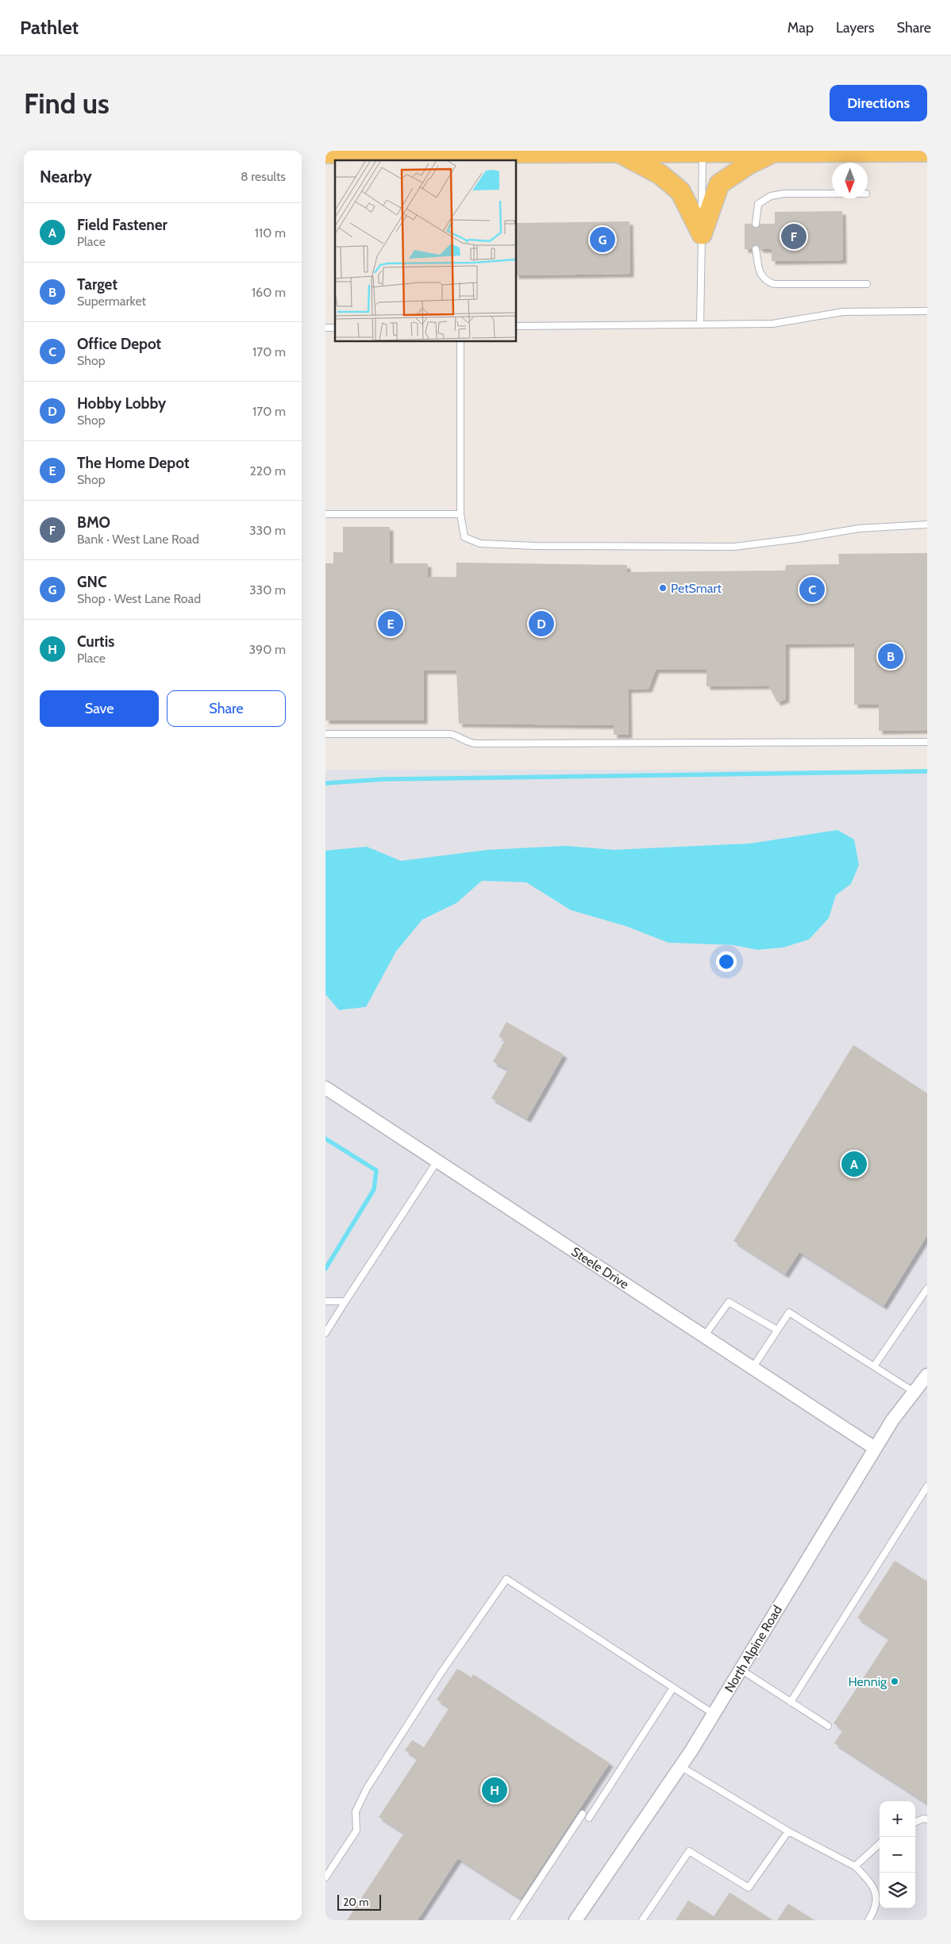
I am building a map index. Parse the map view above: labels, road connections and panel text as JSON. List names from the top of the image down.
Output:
{
  "streets": {
    "street": ["Steele Drive", "North Alpine Road"]
  },
  "crossings": [
    ["Steele Drive", "North Alpine Road"]
  ],
  "places": ["PetSmart", "Hennig"],
  "scale_bar": "20 m",
  "north": "bottom",
  "page": {
    "header": "Pathlet",
    "nav": ["Map", "Layers", "Share"],
    "buttons": [
      "Directions",
      ["Save", "Share"]
    ],
    "title": "Find us",
    "heading": ["Nearby", "8 results"],
    "list": [
      {
        "mark": "A",
        "name": "Field Fastener",
        "note": "Place",
        "value": "110 m"
      },
      {
        "mark": "B",
        "name": "Target",
        "note": "Supermarket",
        "value": "160 m"
      },
      {
        "mark": "C",
        "name": "Office Depot",
        "note": "Shop",
        "value": "170 m"
      },
      {
        "mark": "D",
        "name": "Hobby Lobby",
        "note": "Shop",
        "value": "170 m"
      },
      {
        "mark": "E",
        "name": "The Home Depot",
        "note": "Shop",
        "value": "220 m"
      },
      {
        "mark": "F",
        "name": "BMO",
        "note": "Bank · West Lane Road",
        "value": "330 m"
      },
      {
        "mark": "G",
        "name": "GNC",
        "note": "Shop · West Lane Road",
        "value": "330 m"
      },
      {
        "mark": "H",
        "name": "Curtis",
        "note": "Place",
        "value": "390 m"
      }
    ],
    "pins": [
      "F",
      "G",
      "C",
      "D",
      "E",
      "B",
      "A",
      "H"
    ],
    "map_buttons": ["+", "−"],
    "scale": "20 m"
  }
}
